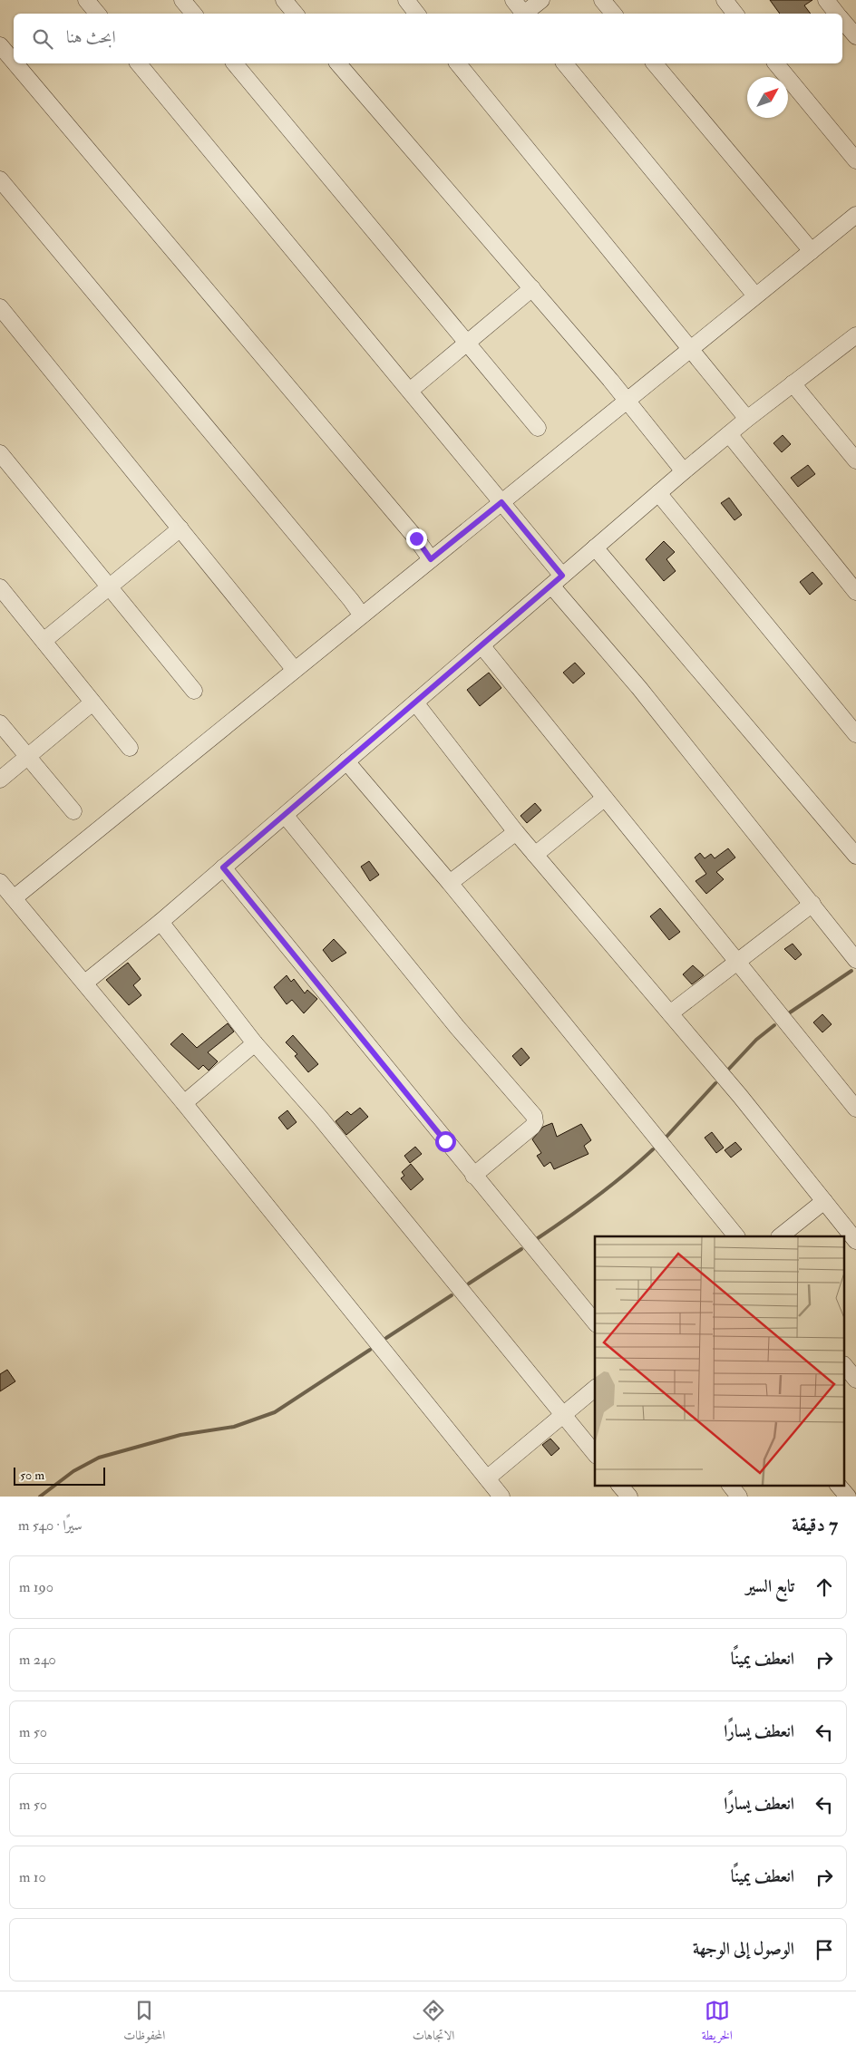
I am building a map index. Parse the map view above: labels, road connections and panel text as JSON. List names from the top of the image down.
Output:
{
  "scale_bar": "50 m",
  "north": "top right",
  "page": {
    "search": "ابحث هنا",
    "scale": "50 m",
    "heading": ["7 دقيقة", "سيرًا · 540 m"],
    "list": [
      ["تابع السير", "190 m"],
      ["انعطف يمينًا", "240 m"],
      ["انعطف يسارًا", "50 m"],
      ["انعطف يسارًا", "50 m"],
      ["انعطف يمينًا", "10 m"],
      "الوصول إلى الوجهة"
    ],
    "nav": ["الخريطة", "الاتجاهات", "المحفوظات"]
  }
}
